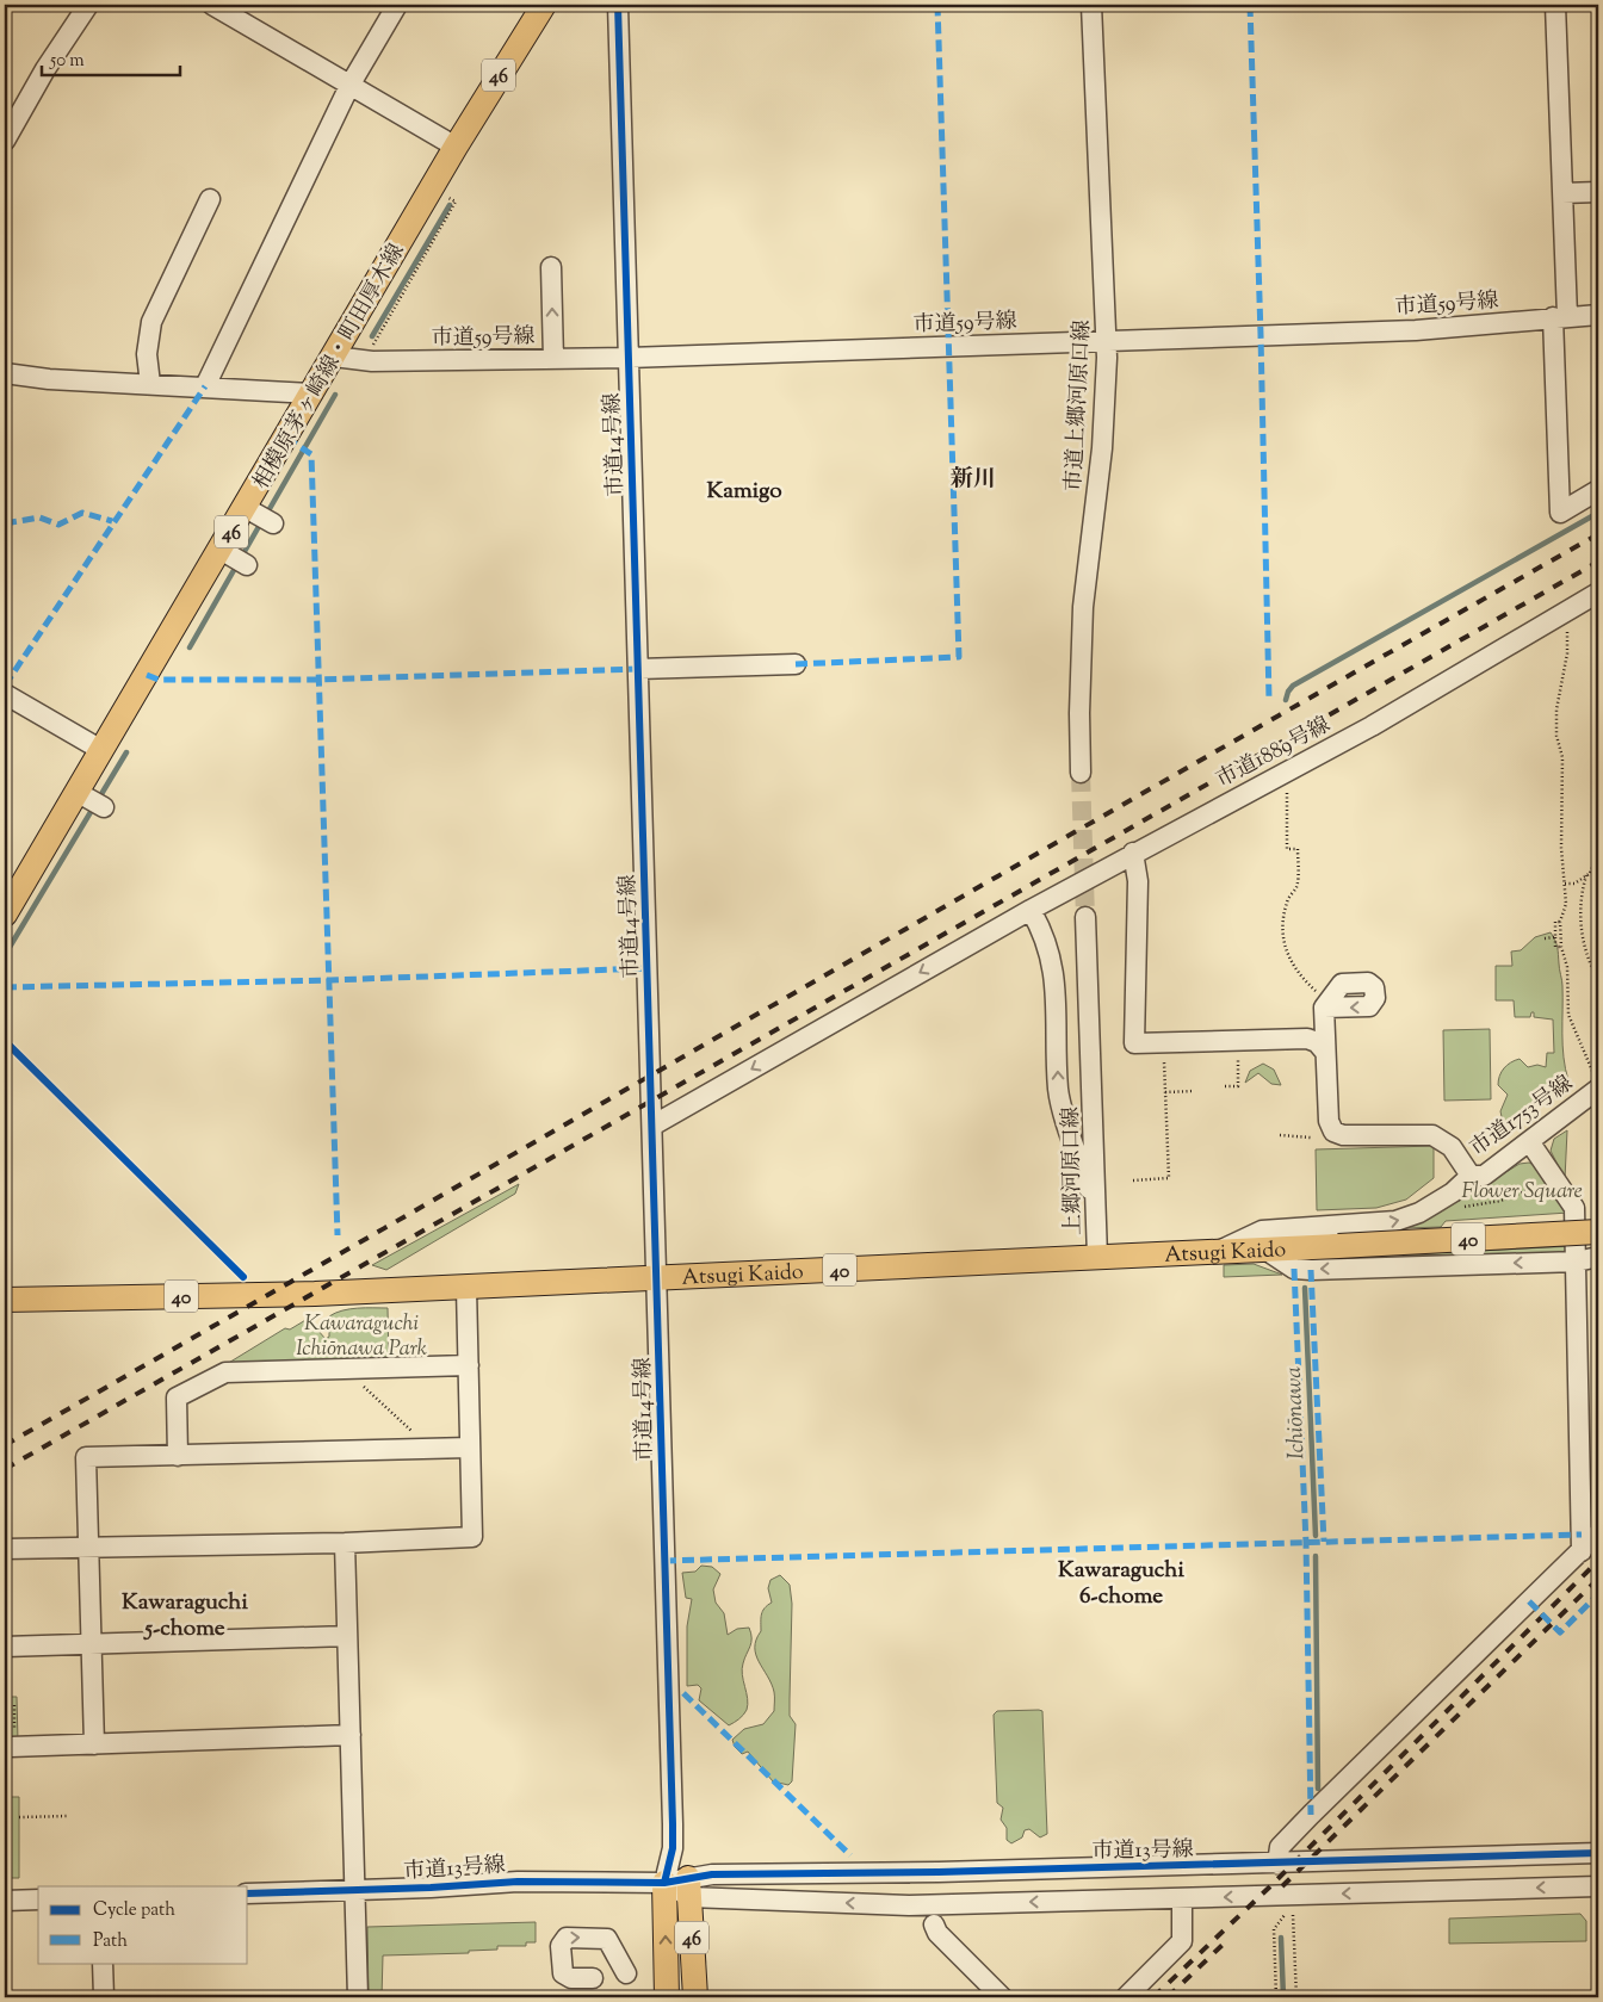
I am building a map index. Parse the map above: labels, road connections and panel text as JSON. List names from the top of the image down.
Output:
{
  "streets": {
    "main road": [
      "46",
      "相模原茅ヶ崎線・町田厚木線",
      "40",
      "Atsugi Kaido"
    ],
    "street": [
      "市道59号線",
      "市道上郷河原口線",
      "市道14号線",
      "市道1889号線",
      "市道1753号線",
      "上郷河原口線",
      "市道13号線"
    ]
  },
  "crossings": [
    ["46", "市道13号線"],
    ["市道59号線", "相模原茅ヶ崎線・町田厚木線"],
    ["市道59号線", "市道上郷河原口線"],
    ["市道59号線", "市道14号線"],
    ["市道14号線", "市道1889号線"],
    ["市道14号線", "Atsugi Kaido"],
    ["上郷河原口線", "Atsugi Kaido"]
  ],
  "one_way": ["市道1889号線"],
  "districts": [
    "新川",
    "Kamigo",
    "Kawaraguchi 6-chome",
    "Kawaraguchi 5-chome"
  ],
  "water": ["Ichiōnawa"],
  "parks": ["Flower Square", "Kawaraguchi Ichiōnawa Park"],
  "legend": ["Cycle path", "Path"],
  "scale_bar": "50 m"
}
